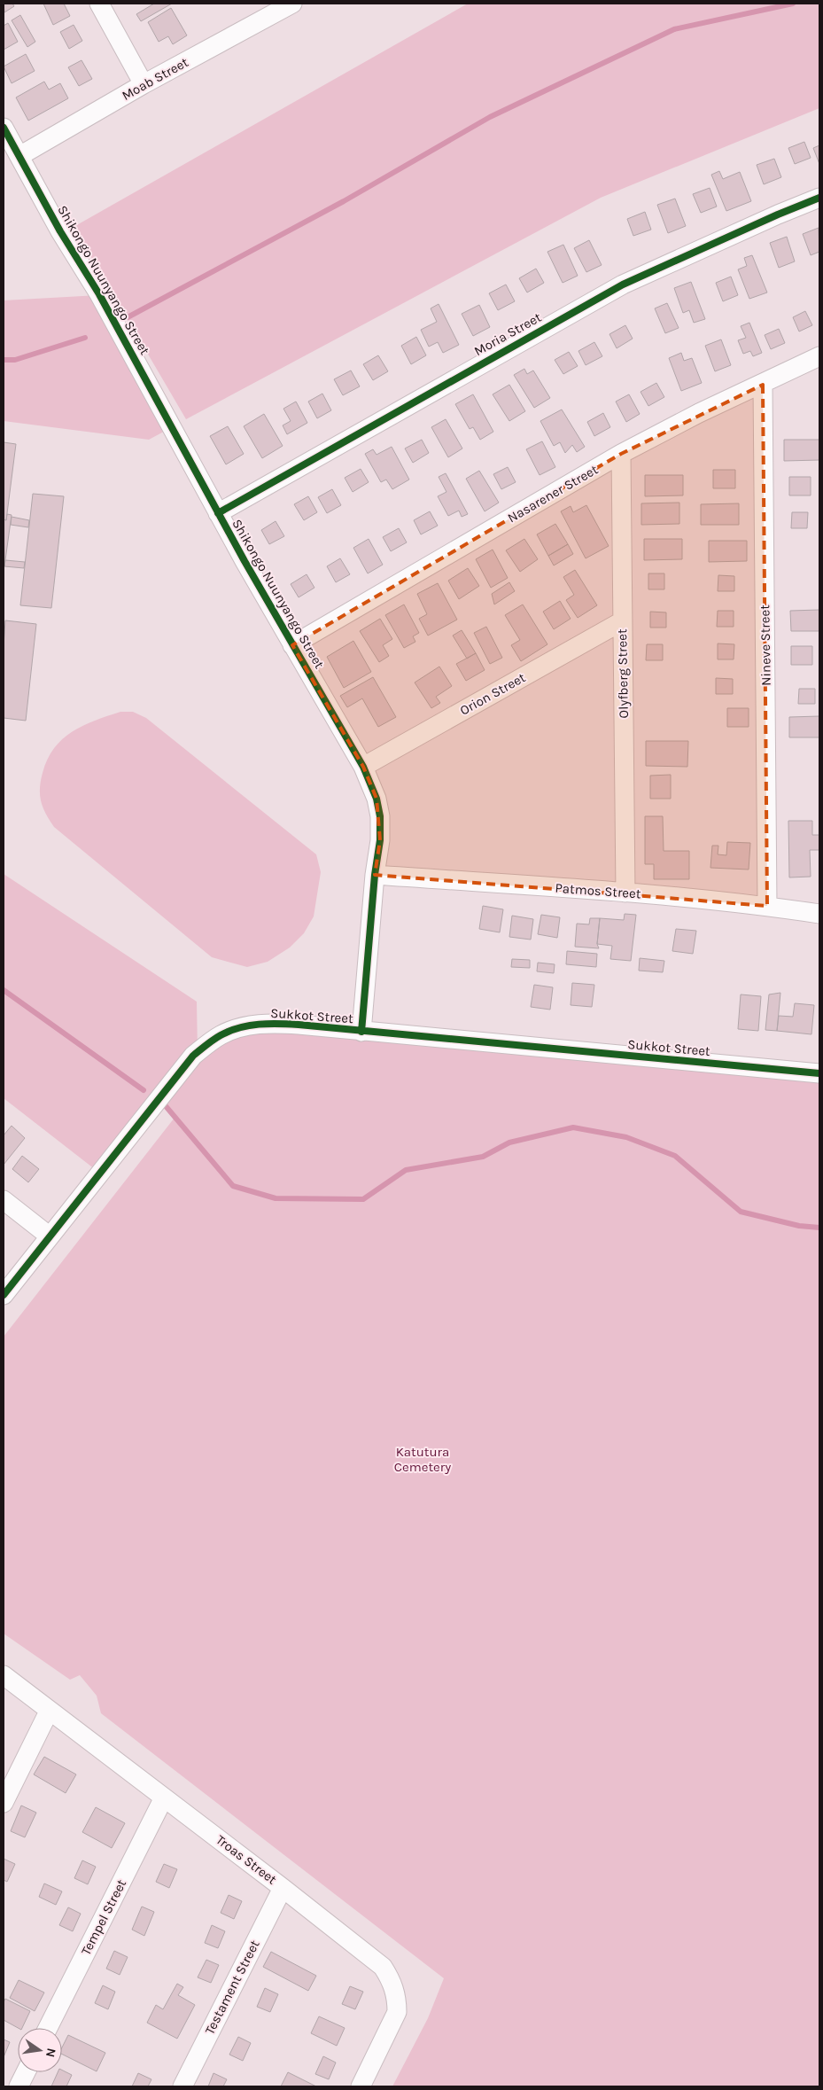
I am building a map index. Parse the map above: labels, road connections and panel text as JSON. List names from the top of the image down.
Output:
{
  "streets": {
    "street": [
      "Moab Street",
      "Shikongo Nuunyango Street",
      "Moria Street",
      "Nasarener Street",
      "Nineve Street",
      "Olyfberg Street",
      "Orion Street",
      "Patmos Street",
      "Sukkot Street",
      "Troas Street",
      "Tempel Street",
      "Testament Street"
    ]
  },
  "crossings": [
    ["Moab Street", "Shikongo Nuunyango Street"],
    ["Shikongo Nuunyango Street", "Moria Street"],
    ["Shikongo Nuunyango Street", "Nasarener Street"],
    ["Shikongo Nuunyango Street", "Orion Street"],
    ["Shikongo Nuunyango Street", "Patmos Street"],
    ["Shikongo Nuunyango Street", "Sukkot Street"],
    ["Nasarener Street", "Nineve Street"],
    ["Nasarener Street", "Olyfberg Street"],
    ["Nineve Street", "Patmos Street"],
    ["Olyfberg Street", "Orion Street"],
    ["Olyfberg Street", "Patmos Street"],
    ["Troas Street", "Tempel Street"],
    ["Troas Street", "Testament Street"]
  ],
  "parks": ["Katutura Cemetery"],
  "north": "right"
}
